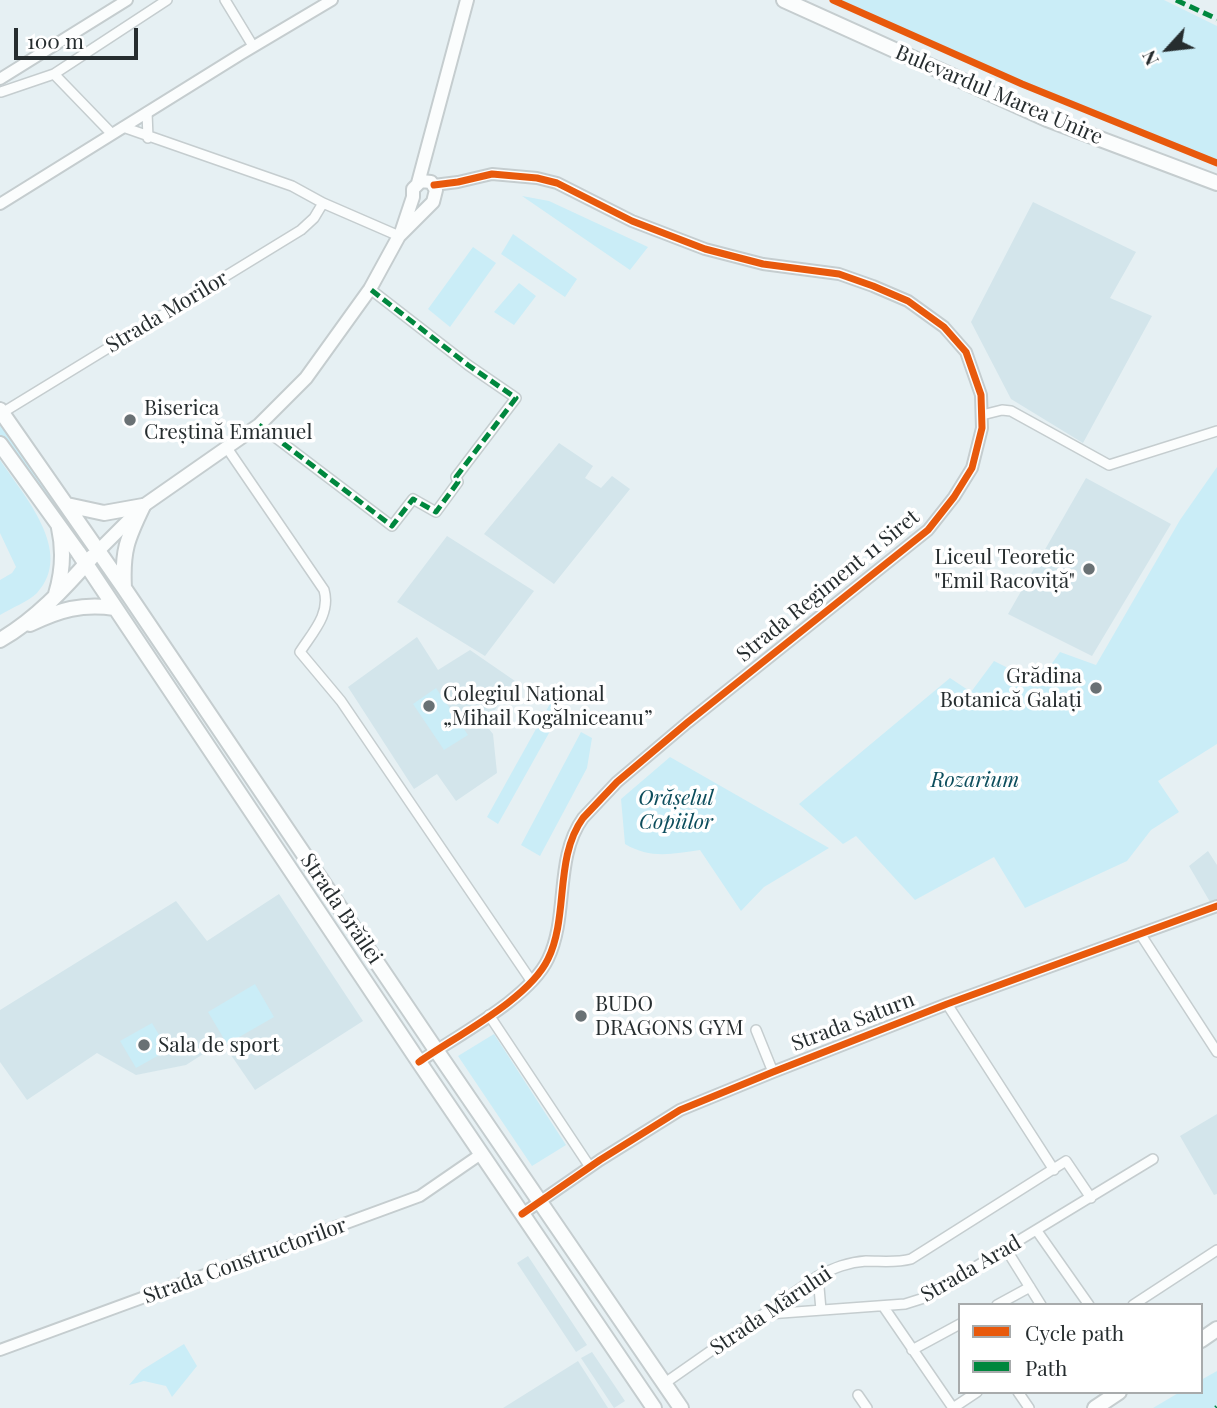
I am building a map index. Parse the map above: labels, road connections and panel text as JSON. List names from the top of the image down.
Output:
{
  "streets": {
    "main road": ["Bulevardul Marea Unire", "Strada Brăilei"],
    "street": [
      "Strada Morilor",
      "Strada Regiment 11 Siret",
      "Strada Saturn",
      "Strada Constructorilor",
      "Strada Arad",
      "Strada Mărului"
    ]
  },
  "crossings": [
    ["Strada Morilor", "Strada Brăilei"],
    ["Strada Regiment 11 Siret", "Strada Brăilei"],
    ["Strada Brăilei", "Strada Saturn"],
    ["Strada Brăilei", "Strada Constructorilor"],
    ["Strada Brăilei", "Strada Mărului"],
    ["Strada Arad", "Strada Mărului"]
  ],
  "parks": ["Rozarium", "Orășelul Copiilor"],
  "places": [
    "Biserica Creștină Emanuel",
    "Liceul Teoretic \"Emil Racoviță\"",
    "Grădina Botanică Galați",
    "Colegiul Național „Mihail Kogălniceanu”",
    "BUDO DRAGONS GYM",
    "Sala de sport"
  ],
  "legend": ["Cycle path", "Path"],
  "scale_bar": "100 m",
  "north": "bottom left"
}
